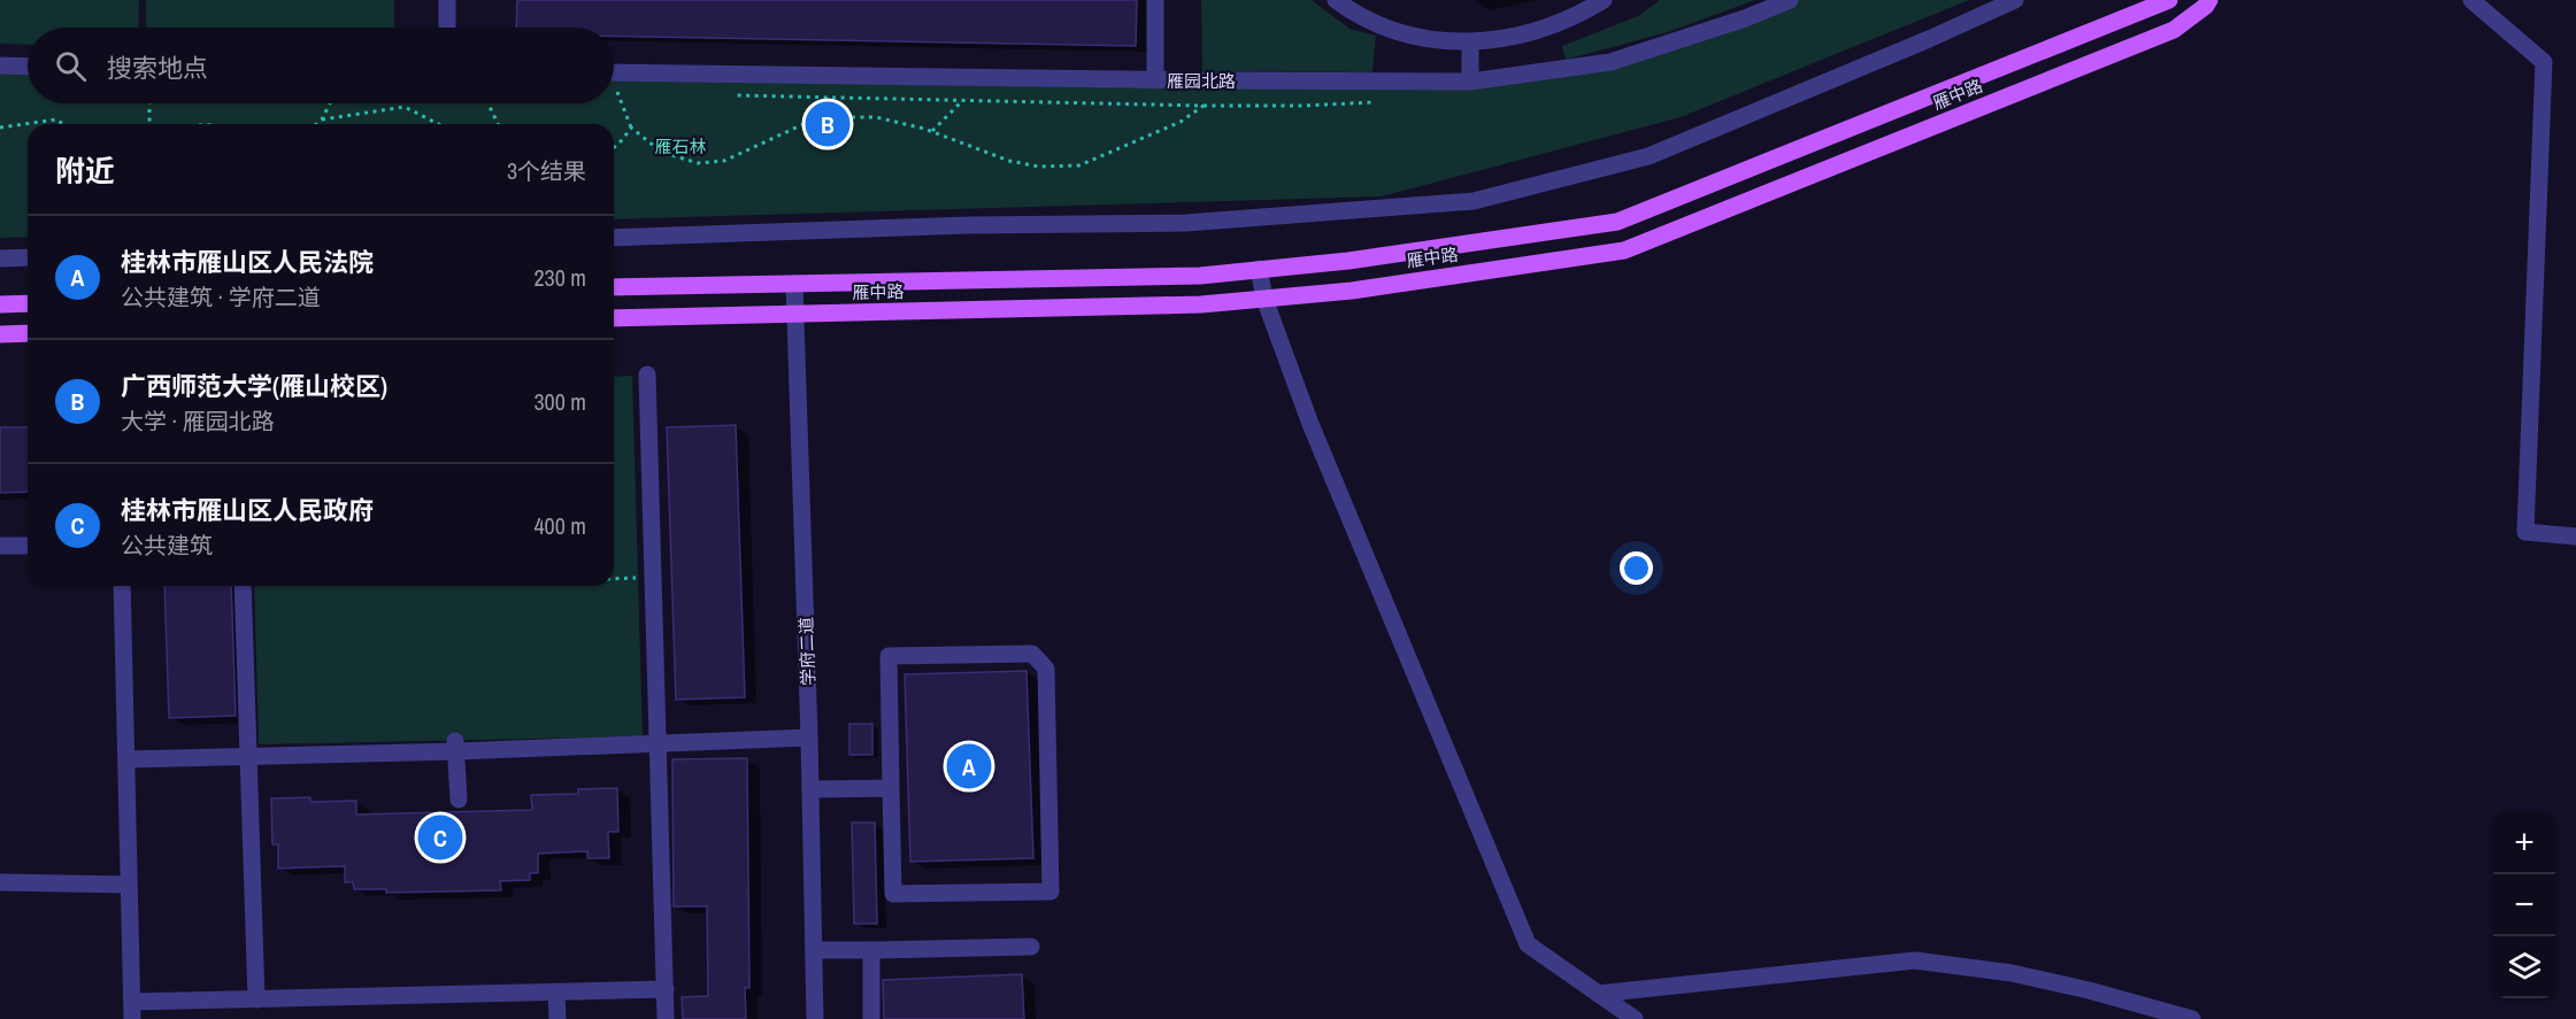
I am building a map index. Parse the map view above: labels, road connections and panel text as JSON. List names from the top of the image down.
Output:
{
  "streets": {
    "main road": ["雁中路"],
    "street": ["雁园北路", "学府二道"]
  },
  "crossings": [
    ["雁中路", "学府二道"]
  ],
  "parks": ["雁石林"],
  "page": {
    "search": "搜索地点",
    "pins": ["B", "A", "C"],
    "heading": ["附近", "3个结果"],
    "list": [
      {
        "mark": "A",
        "name": "桂林市雁山区人民法院",
        "note": "公共建筑 · 学府二道",
        "value": "230 m"
      },
      {
        "mark": "B",
        "name": "广西师范大学(雁山校区)",
        "note": "大学 · 雁园北路",
        "value": "300 m"
      },
      {
        "mark": "C",
        "name": "桂林市雁山区人民政府",
        "note": "公共建筑",
        "value": "400 m"
      }
    ],
    "map_buttons": ["+", "−"]
  }
}
